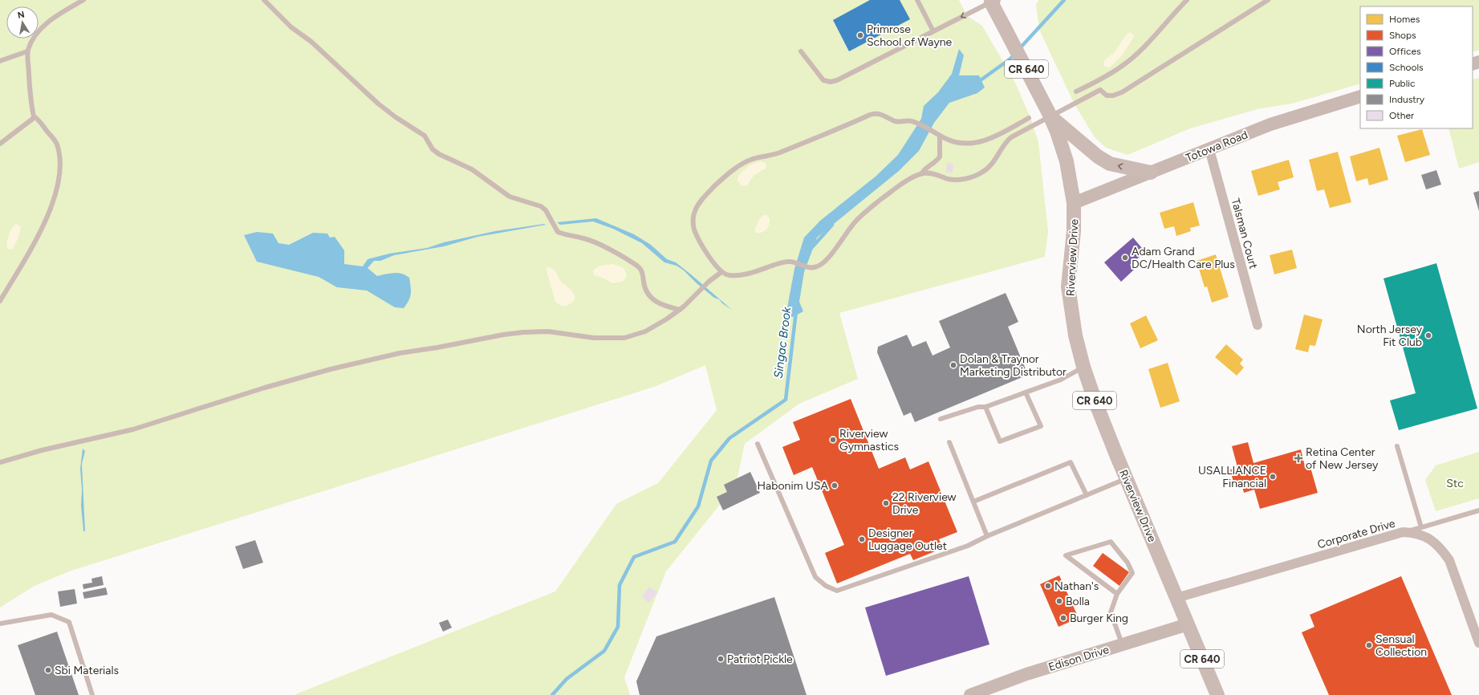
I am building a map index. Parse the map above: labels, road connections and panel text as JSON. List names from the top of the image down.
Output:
{
  "streets": {
    "main road": [
      "CR 640",
      "Totowa Road",
      "Riverview Drive",
      "Edison Drive"
    ],
    "street": ["Talsman Court", "Corporate Drive"]
  },
  "crossings": [
    ["Totowa Road", "Talsman Court"],
    ["Totowa Road", "Riverview Drive"],
    ["Riverview Drive", "Corporate Drive"],
    ["Riverview Drive", "Edison Drive"]
  ],
  "water": ["Singac Brook"],
  "parks": ["Stc"],
  "places": {
    "other": [
      "Primrose School of Wayne",
      "Adam Grand DC/Health Care Plus",
      "North Jersey Fit Club",
      "Dolan & Traynor Marketing Distributor",
      "Riverview Gymnastics",
      "USALLIANCE Financial",
      "Habonim USA",
      "22 Riverview Drive",
      "Designer Luggage Outlet",
      "Nathan's",
      "Bolla",
      "Burger King",
      "Sensual Collection",
      "Patriot Pickle",
      "Sbi Materials"
    ],
    "health": ["Retina Center of New Jersey"]
  },
  "legend": [
    "Homes",
    "Shops",
    "Offices",
    "Schools",
    "Public",
    "Industry",
    "Other"
  ],
  "north": "top"
}
